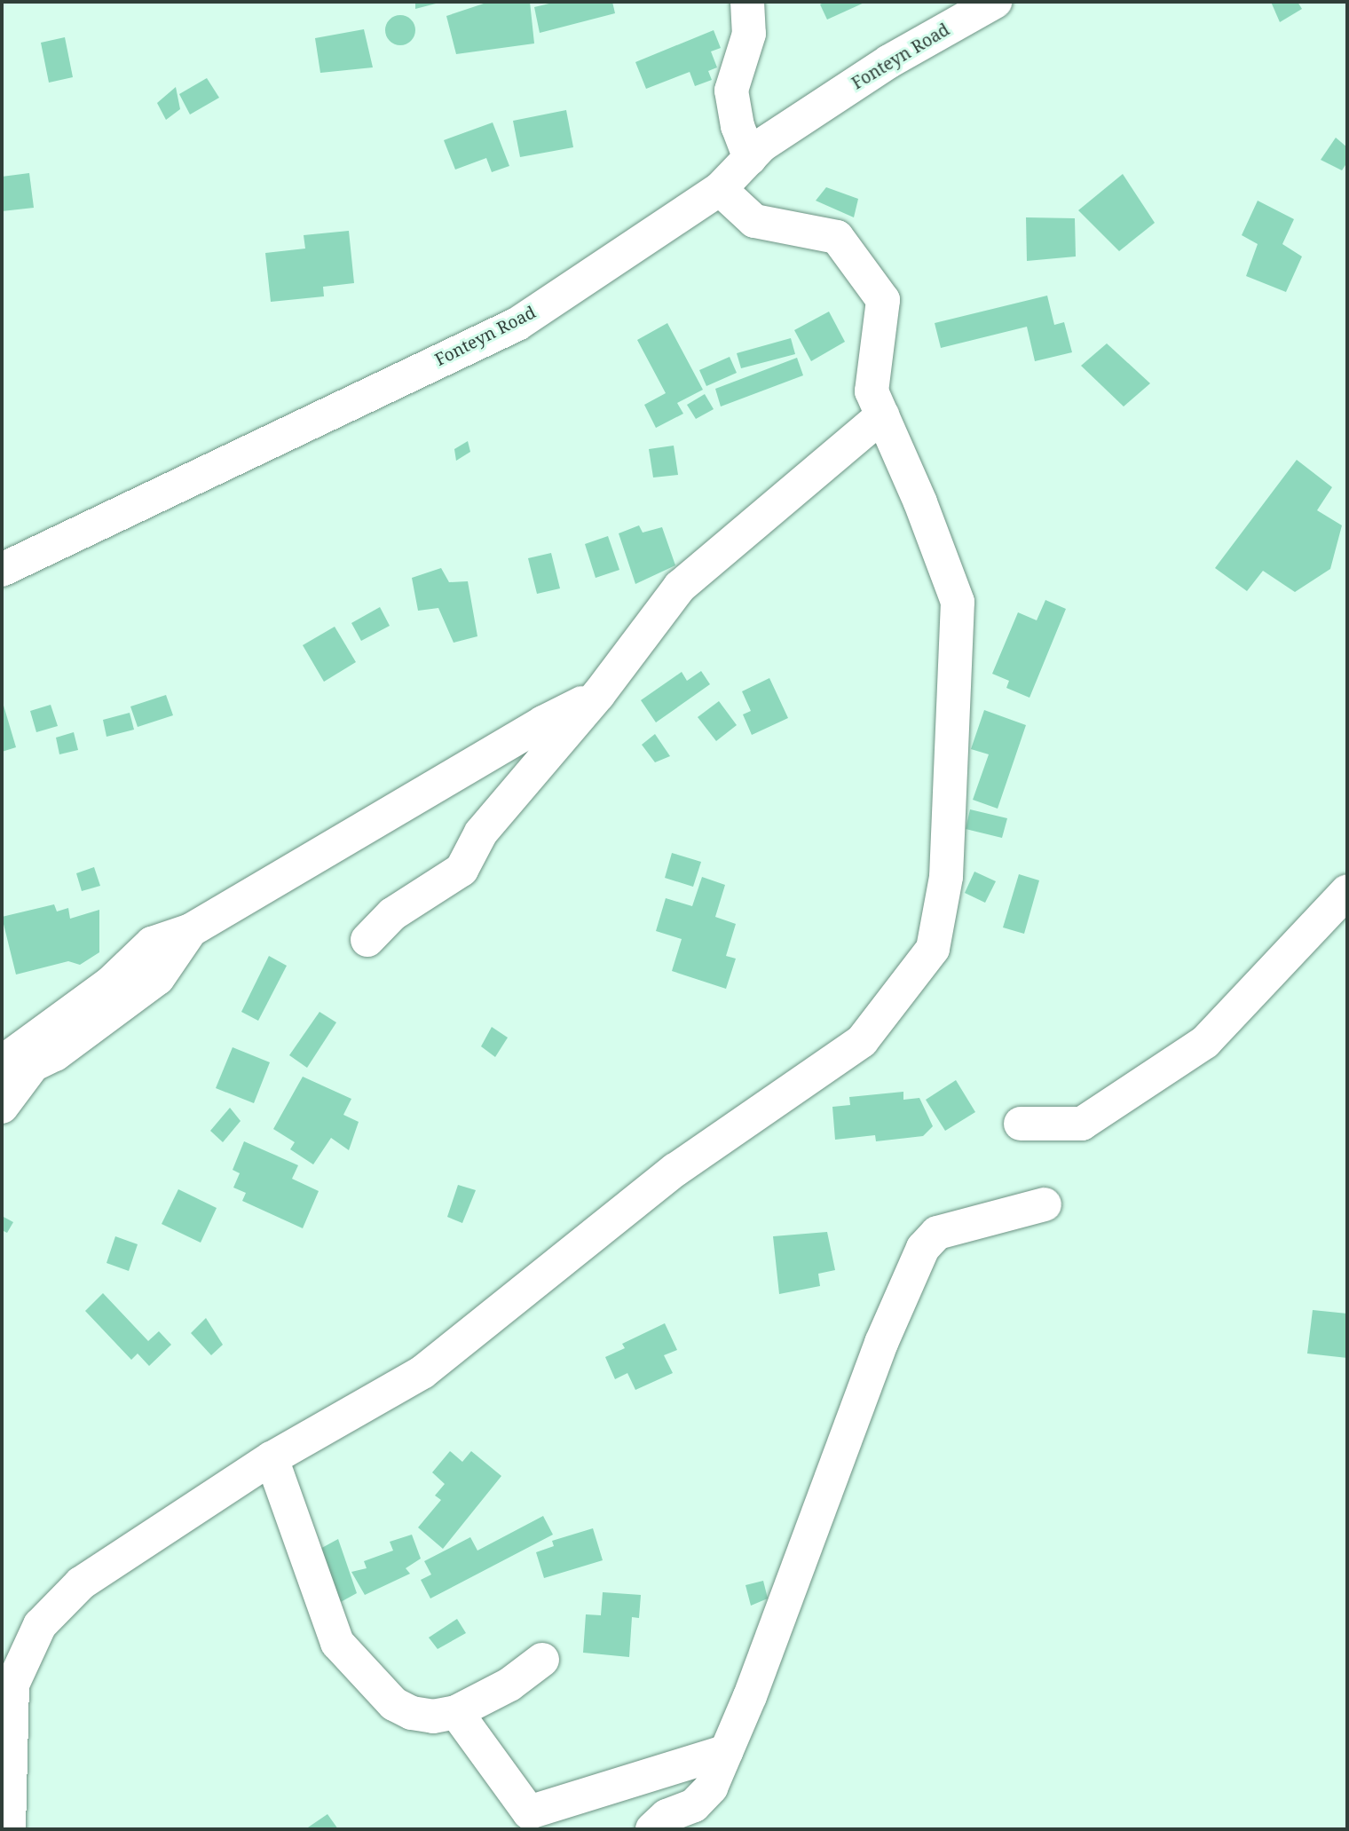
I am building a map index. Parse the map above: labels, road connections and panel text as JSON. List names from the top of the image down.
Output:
{
  "streets": {
    "street": ["Fonteyn Road"]
  }
}
